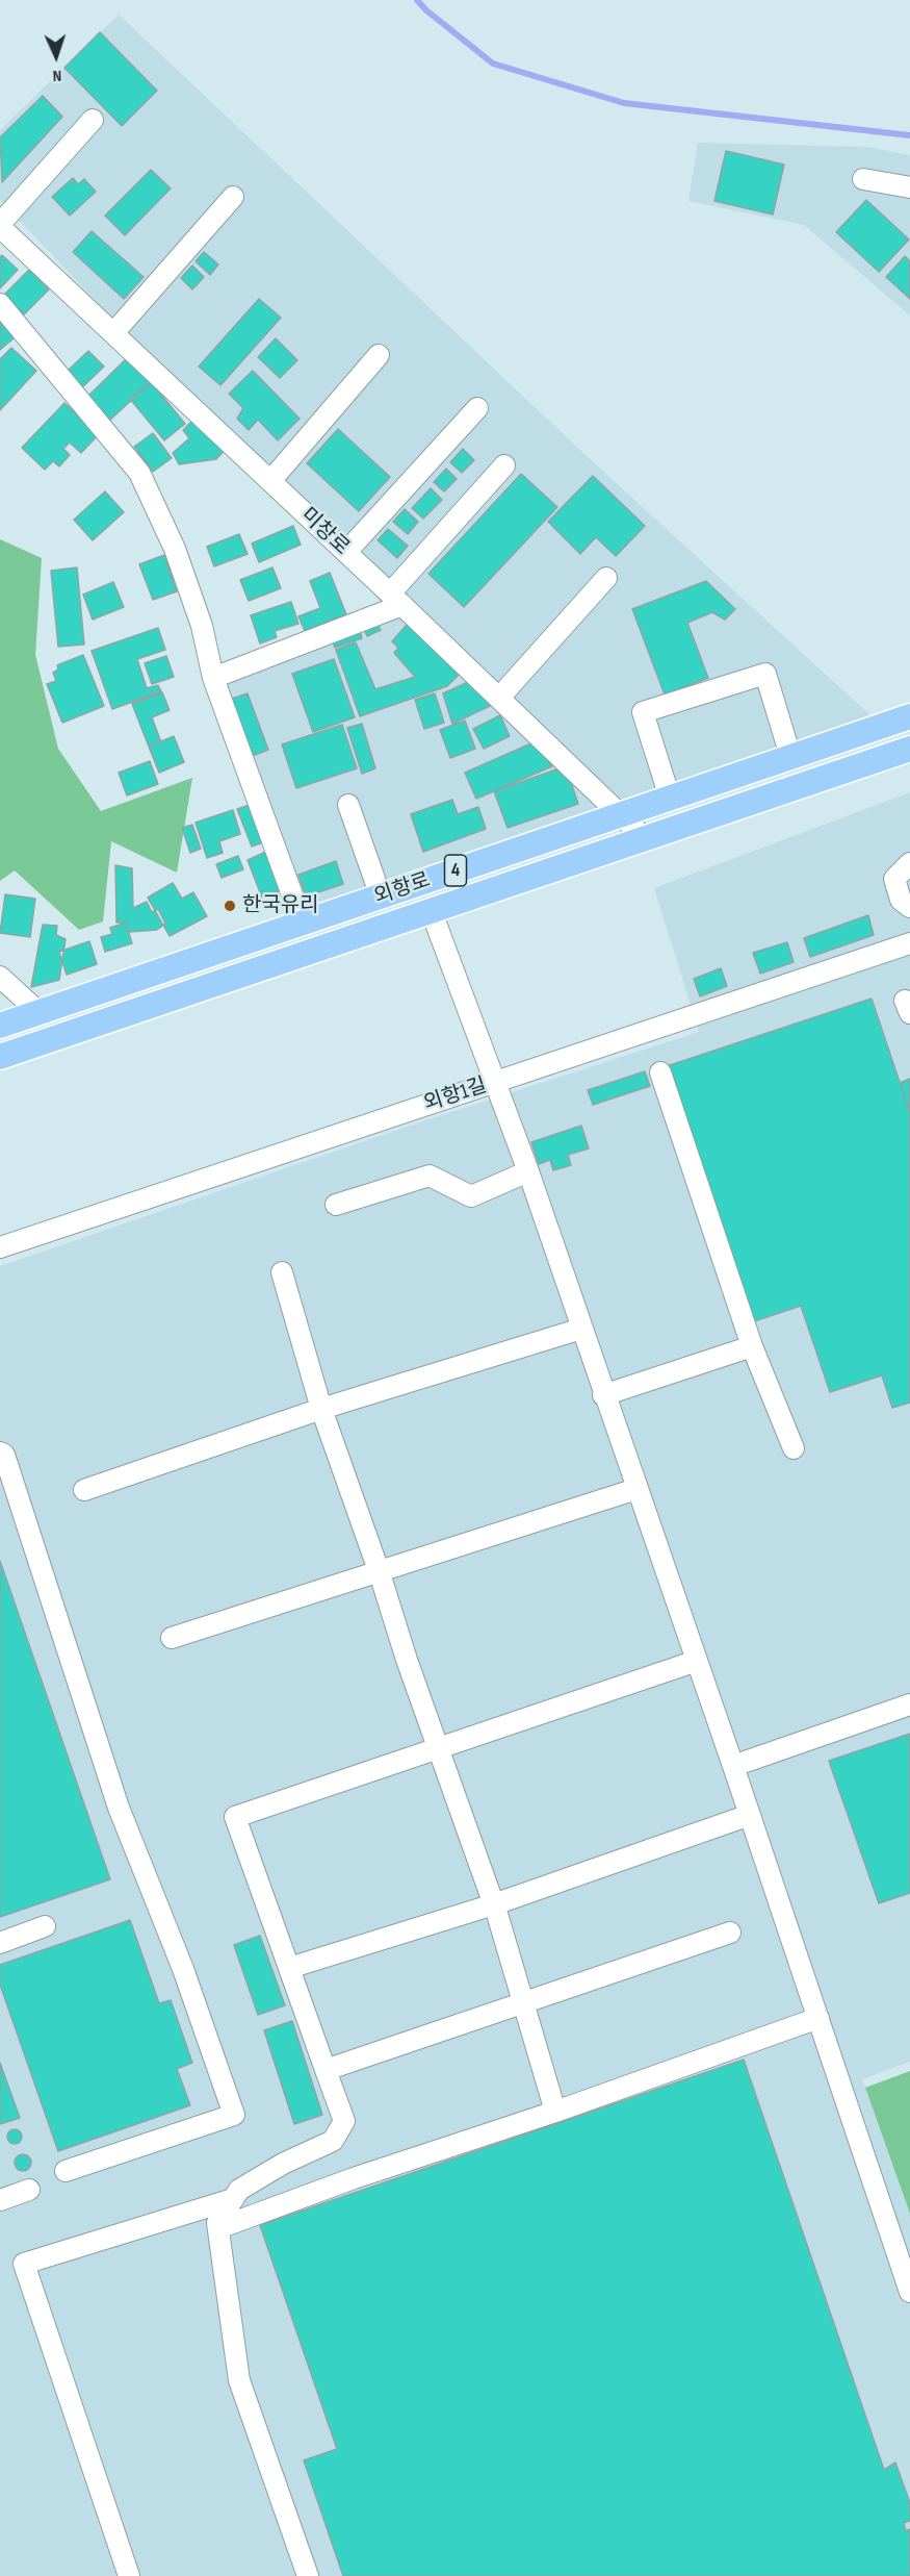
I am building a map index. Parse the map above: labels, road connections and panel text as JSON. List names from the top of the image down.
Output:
{
  "streets": {
    "main road": ["4", "외항로"],
    "street": ["미창로", "외항1길"]
  },
  "crossings": [
    ["미창로", "외항로"]
  ],
  "places": ["한국유리"],
  "north": "bottom"
}
